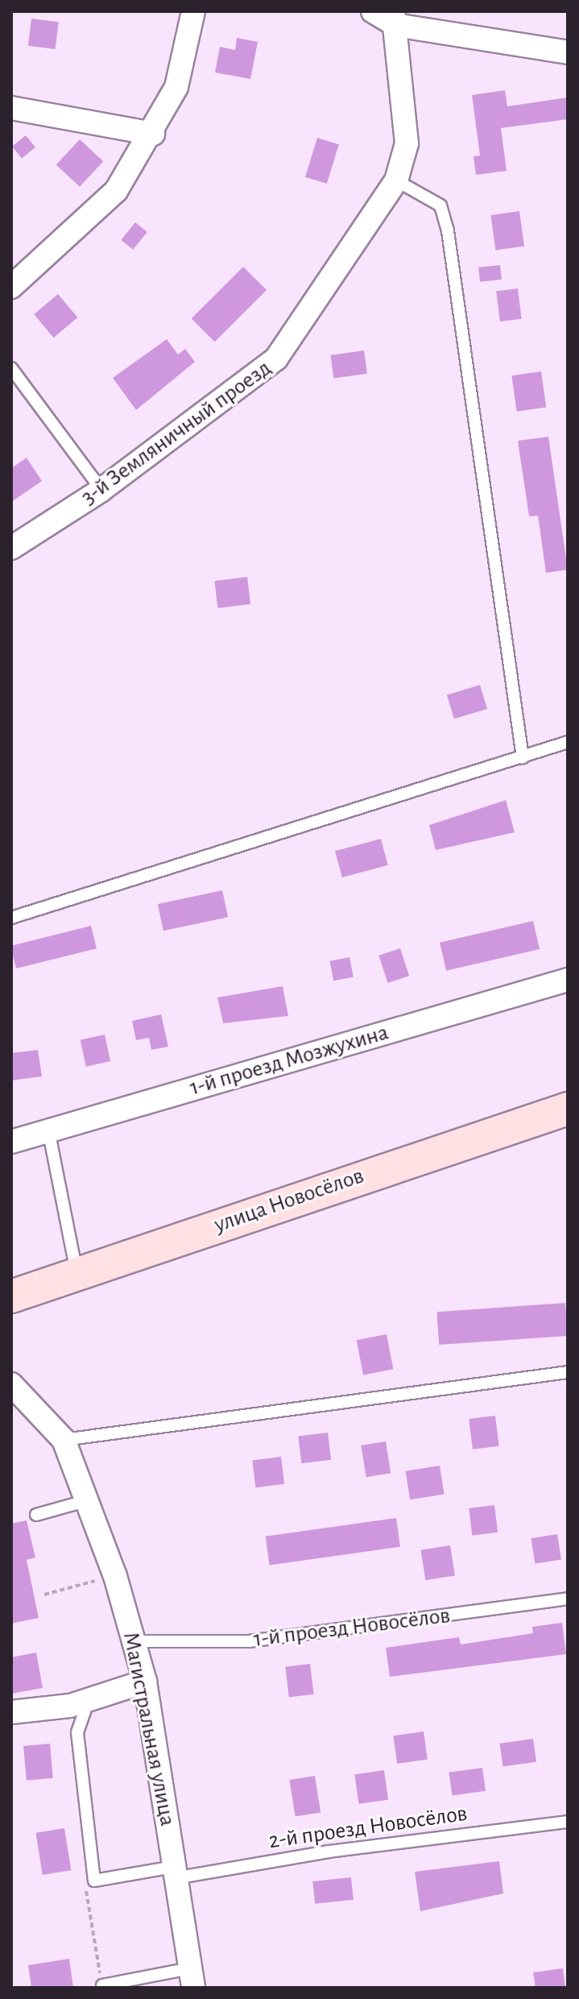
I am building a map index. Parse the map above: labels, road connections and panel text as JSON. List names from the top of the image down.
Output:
{
  "streets": {
    "street": [
      "3-й Земляничный проезд",
      "1-й проезд Мозжухина",
      "улица Новосёлов",
      "Магистральная улица"
    ],
    "lane": ["1-й проезд Новосёлов", "2-й проезд Новосёлов"]
  },
  "crossings": [
    ["1-й проезд Новосёлов", "Магистральная улица"],
    ["Магистральная улица", "2-й проезд Новосёлов"]
  ]
}
